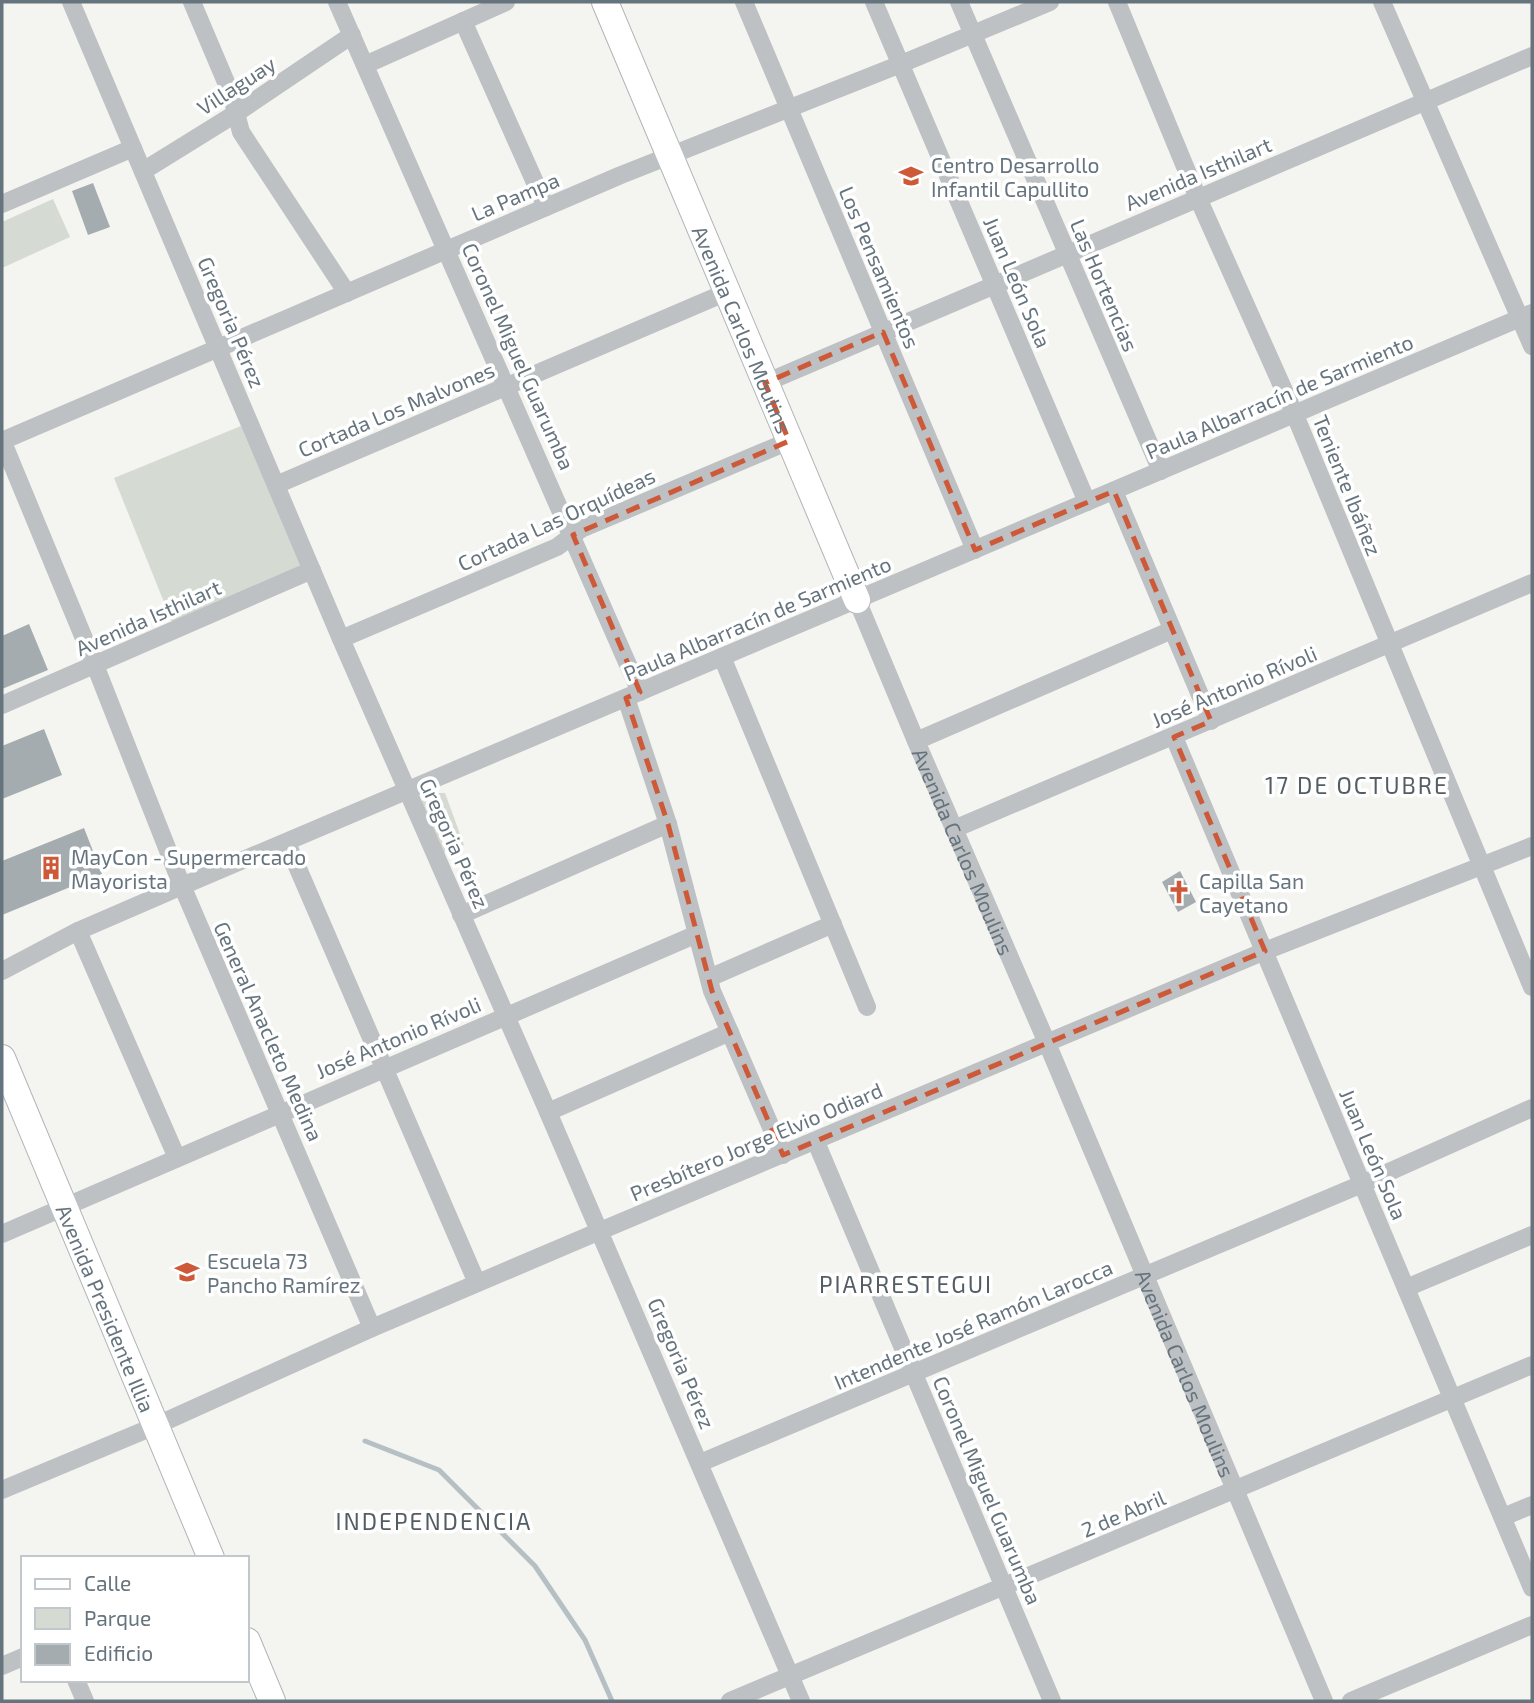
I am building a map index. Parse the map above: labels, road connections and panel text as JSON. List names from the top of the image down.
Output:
{
  "streets": {
    "street": [
      "Villaguay",
      "Avenida Isthilart",
      "La Pampa",
      "Los Pensamientos",
      "Juan León Sola",
      "Las Hortencias",
      "Gregoria Pérez",
      "Avenida Carlos Moulins",
      "Coronel Miguel Guarumba",
      "Paula Albarracín de Sarmiento",
      "Cortada Los Malvones",
      "Teniente Ibáñez",
      "Cortada Las Orquídeas",
      "José Antonio Rívoli",
      "General Anacleto Medina",
      "Presbítero Jorge Elvio Odiard",
      "Avenida Presidente Illia",
      "Intendente José Ramón Larocca",
      "2 de Abril"
    ]
  },
  "crossings": [
    ["Villaguay", "Gregoria Pérez"],
    ["Villaguay", "Coronel Miguel Guarumba"],
    ["Avenida Isthilart", "Los Pensamientos"],
    ["Avenida Isthilart", "Juan León Sola"],
    ["Avenida Isthilart", "Las Hortencias"],
    ["Avenida Isthilart", "Gregoria Pérez"],
    ["Avenida Isthilart", "Avenida Carlos Moulins"],
    ["Avenida Isthilart", "Teniente Ibáñez"],
    ["Avenida Isthilart", "General Anacleto Medina"],
    ["La Pampa", "Los Pensamientos"],
    ["La Pampa", "Juan León Sola"],
    ["La Pampa", "Las Hortencias"],
    ["La Pampa", "Gregoria Pérez"],
    ["La Pampa", "Avenida Carlos Moulins"],
    ["La Pampa", "Coronel Miguel Guarumba"],
    ["La Pampa", "General Anacleto Medina"],
    ["Los Pensamientos", "Paula Albarracín de Sarmiento"],
    ["Juan León Sola", "Paula Albarracín de Sarmiento"],
    ["Juan León Sola", "José Antonio Rívoli"],
    ["Juan León Sola", "Presbítero Jorge Elvio Odiard"],
    ["Juan León Sola", "Intendente José Ramón Larocca"],
    ["Juan León Sola", "2 de Abril"],
    ["Las Hortencias", "Paula Albarracín de Sarmiento"],
    ["Gregoria Pérez", "Paula Albarracín de Sarmiento"],
    ["Gregoria Pérez", "Cortada Los Malvones"],
    ["Gregoria Pérez", "Cortada Las Orquídeas"],
    ["Gregoria Pérez", "José Antonio Rívoli"],
    ["Gregoria Pérez", "Presbítero Jorge Elvio Odiard"],
    ["Gregoria Pérez", "Intendente José Ramón Larocca"],
    ["Gregoria Pérez", "2 de Abril"],
    ["Avenida Carlos Moulins", "Paula Albarracín de Sarmiento"],
    ["Avenida Carlos Moulins", "Cortada Los Malvones"],
    ["Avenida Carlos Moulins", "Cortada Las Orquídeas"],
    ["Avenida Carlos Moulins", "José Antonio Rívoli"],
    ["Avenida Carlos Moulins", "Presbítero Jorge Elvio Odiard"],
    ["Avenida Carlos Moulins", "Intendente José Ramón Larocca"],
    ["Avenida Carlos Moulins", "2 de Abril"],
    ["Coronel Miguel Guarumba", "Paula Albarracín de Sarmiento"],
    ["Coronel Miguel Guarumba", "Cortada Los Malvones"],
    ["Coronel Miguel Guarumba", "Cortada Las Orquídeas"],
    ["Coronel Miguel Guarumba", "José Antonio Rívoli"],
    ["Coronel Miguel Guarumba", "Presbítero Jorge Elvio Odiard"],
    ["Coronel Miguel Guarumba", "Intendente José Ramón Larocca"],
    ["Coronel Miguel Guarumba", "2 de Abril"],
    ["Paula Albarracín de Sarmiento", "Teniente Ibáñez"],
    ["Paula Albarracín de Sarmiento", "General Anacleto Medina"],
    ["Teniente Ibáñez", "José Antonio Rívoli"],
    ["Teniente Ibáñez", "Presbítero Jorge Elvio Odiard"],
    ["José Antonio Rívoli", "General Anacleto Medina"],
    ["José Antonio Rívoli", "Avenida Presidente Illia"],
    ["General Anacleto Medina", "Presbítero Jorge Elvio Odiard"],
    ["Presbítero Jorge Elvio Odiard", "Avenida Presidente Illia"]
  ],
  "districts": ["17 DE OCTUBRE", "PIARRESTEGUI", "INDEPENDENCIA"],
  "places": {
    "school or university": ["Centro Desarrollo Infantil Capullito", "Escuela 73 Pancho Ramírez"],
    "building": ["MayCon - Supermercado Mayorista"],
    "church": ["Capilla San Cayetano"]
  },
  "legend": ["Calle", "Parque", "Edificio"]
}
